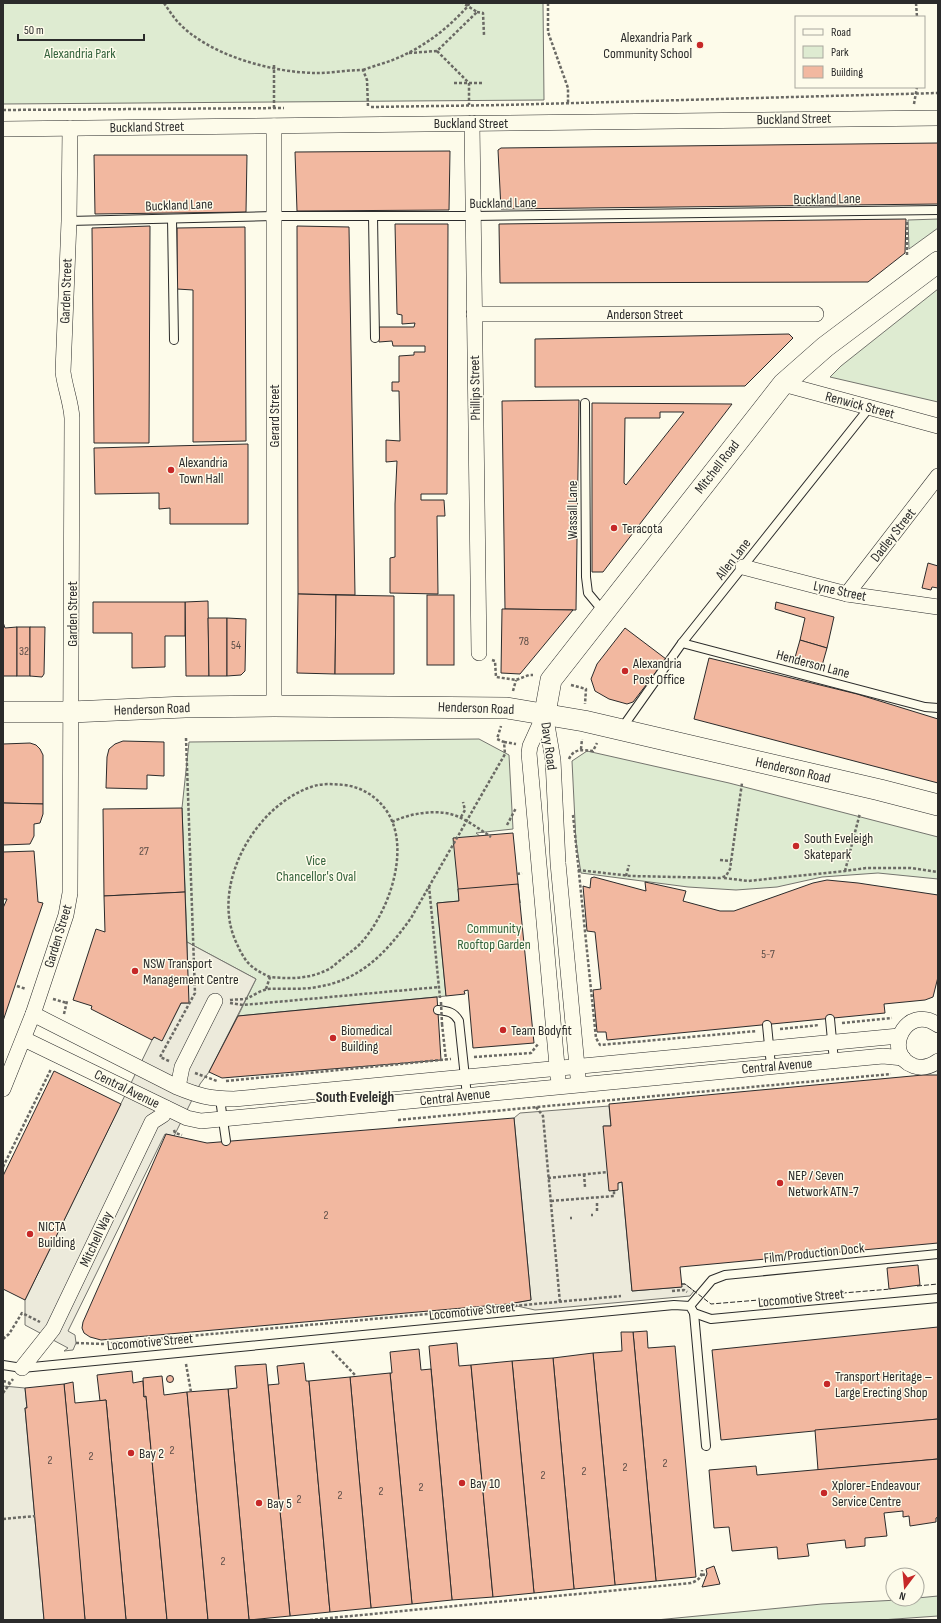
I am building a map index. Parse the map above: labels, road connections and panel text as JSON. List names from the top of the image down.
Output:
{
  "streets": {
    "main road": ["Mitchell Road", "Henderson Road"],
    "street": [
      "Buckland Street",
      "Garden Street",
      "Anderson Street",
      "Phillips Street",
      "Renwick Street",
      "Gerard Street",
      "Dadley Street",
      "Lyne Street",
      "Davy Road",
      "Central Avenue",
      "Mitchell Way"
    ],
    "lane": [
      "Buckland Lane",
      "Wassall Lane",
      "Allen Lane",
      "Henderson Lane",
      "Film/Production Dock",
      "Locomotive Street"
    ]
  },
  "crossings": [
    ["Buckland Street", "Garden Street"],
    ["Buckland Street", "Phillips Street"],
    ["Buckland Street", "Gerard Street"],
    ["Buckland Lane", "Garden Street"],
    ["Buckland Lane", "Phillips Street"],
    ["Buckland Lane", "Gerard Street"],
    ["Garden Street", "Henderson Road"],
    ["Garden Street", "Central Avenue"],
    ["Anderson Street", "Phillips Street"],
    ["Renwick Street", "Mitchell Road"],
    ["Renwick Street", "Allen Lane"],
    ["Gerard Street", "Henderson Road"],
    ["Mitchell Road", "Wassall Lane"],
    ["Mitchell Road", "Henderson Road"],
    ["Mitchell Road", "Davy Road"],
    ["Dadley Street", "Lyne Street"],
    ["Allen Lane", "Lyne Street"],
    ["Allen Lane", "Henderson Lane"],
    ["Allen Lane", "Henderson Road"],
    ["Henderson Road", "Davy Road"],
    ["Davy Road", "Central Avenue"],
    ["Central Avenue", "Mitchell Way"],
    ["Mitchell Way", "Locomotive Street"],
    ["Film/Production Dock", "Locomotive Street"]
  ],
  "districts": ["South Eveleigh"],
  "parks": ["Alexandria Park", "Vice Chancellor's Oval", "Community Rooftop Garden"],
  "places": [
    "Alexandria Park Community School",
    "Alexandria Town Hall",
    "Teracota",
    "Alexandria Post Office",
    "South Eveleigh Skatepark",
    "NSW Transport Management Centre",
    "Team Bodyfit",
    "Biomedical Building",
    "NEP / Seven Network ATN-7",
    "NICTA Building",
    "Transport Heritage – Large Erecting Shop",
    "Bay 2",
    "Bay 10",
    "Xplorer-Endeavour Service Centre",
    "Bay 5"
  ],
  "house_numbers": [
    "78",
    "54",
    "32",
    "27",
    "5-7",
    "2",
    "2",
    "2",
    "2",
    "2",
    "2",
    "2",
    "2",
    "2",
    "2",
    "2",
    "2",
    "2"
  ],
  "legend": ["Road", "Park", "Building"],
  "scale_bar": "50 m",
  "north": "bottom"
}
